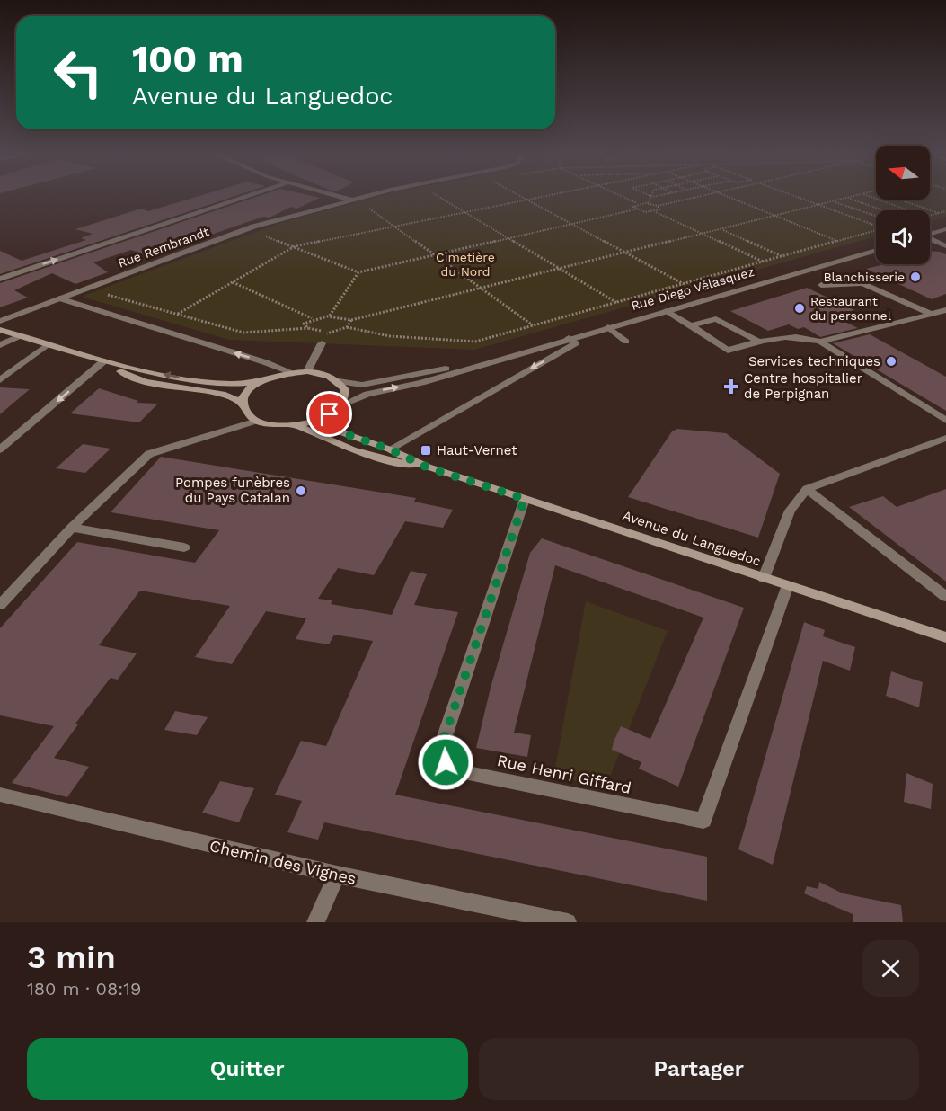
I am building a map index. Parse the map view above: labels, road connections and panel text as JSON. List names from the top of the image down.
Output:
{
  "streets": {
    "main road": ["Avenue du Languedoc"],
    "street": [
      "Rue Rembrandt",
      "Rue Diego Vélasquez",
      "Rue Henri Giffard",
      "Chemin des Vignes"
    ]
  },
  "crossings": [
    ["Avenue du Languedoc", "Rue Henri Giffard"]
  ],
  "parks": ["Cimetière du Nord"],
  "places": {
    "other": [
      "Blanchisserie",
      "Restaurant du personnel",
      "Services techniques",
      "Pompes funèbres du Pays Catalan"
    ],
    "health": ["Centre hospitalier de Perpignan"],
    "transit": ["Haut-Vernet"]
  },
  "north": "left",
  "page": {
    "turn": ["100 m", "Avenue du Languedoc"],
    "heading": ["3 min", "180 m · 08:19"],
    "buttons": ["Quitter", "Partager"]
  }
}
